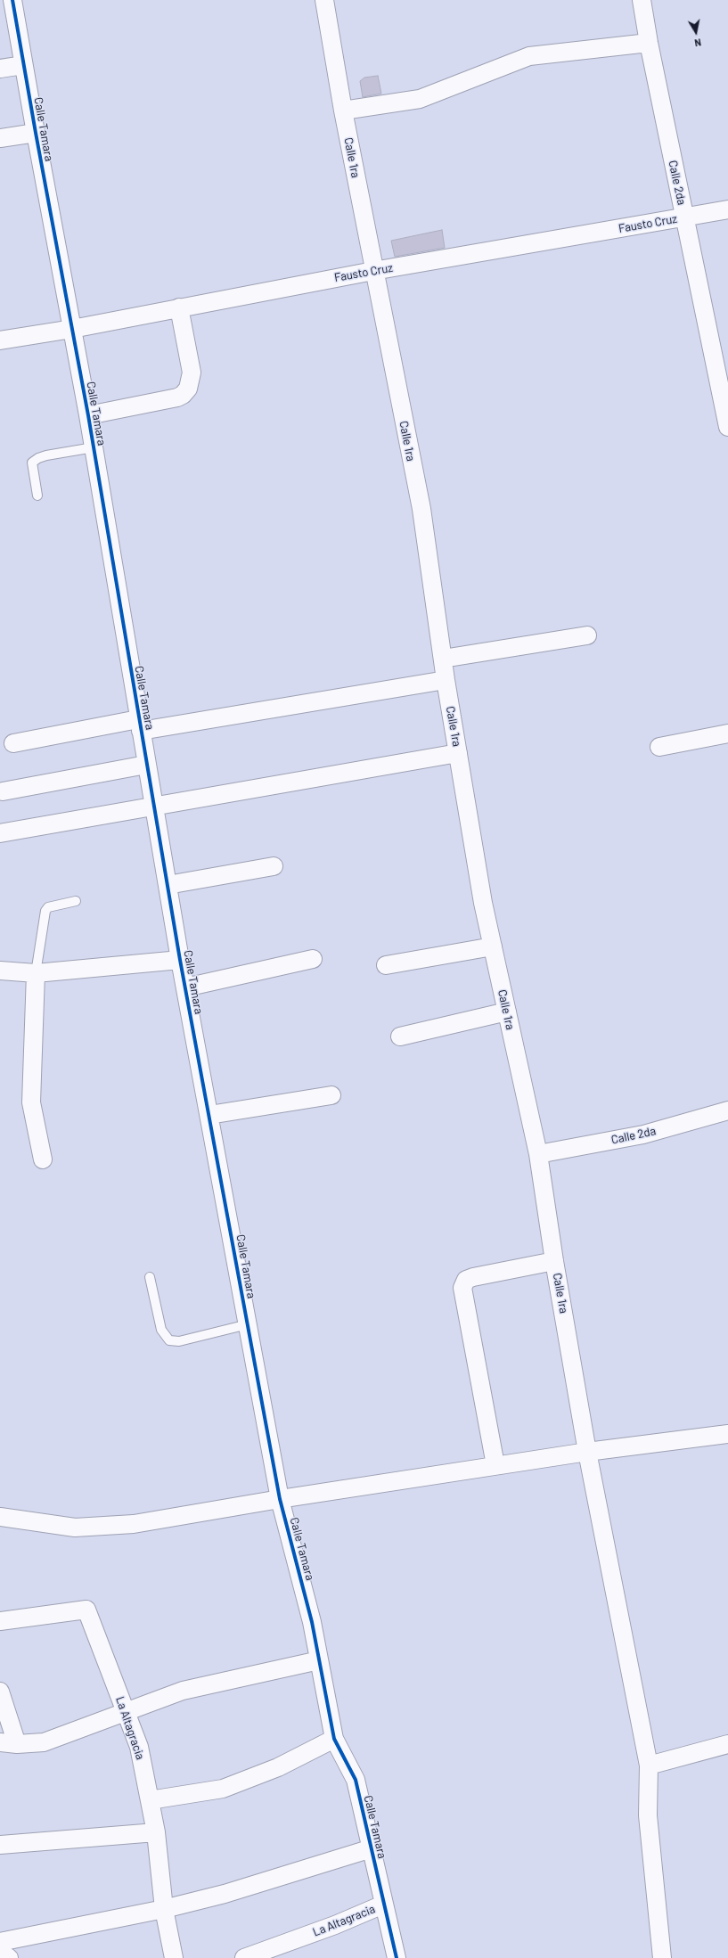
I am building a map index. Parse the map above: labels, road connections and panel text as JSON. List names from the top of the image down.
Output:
{
  "streets": {
    "street": [
      "Calle Tamara",
      "Calle 1ra",
      "Calle 2da",
      "Fausto Cruz",
      "La Altagracia"
    ]
  },
  "crossings": [
    ["Calle Tamara", "Fausto Cruz"],
    ["Calle Tamara", "La Altagracia"],
    ["Calle 1ra", "Calle 2da"],
    ["Calle 1ra", "Fausto Cruz"],
    ["Calle 2da", "Fausto Cruz"]
  ],
  "north": "bottom"
}
